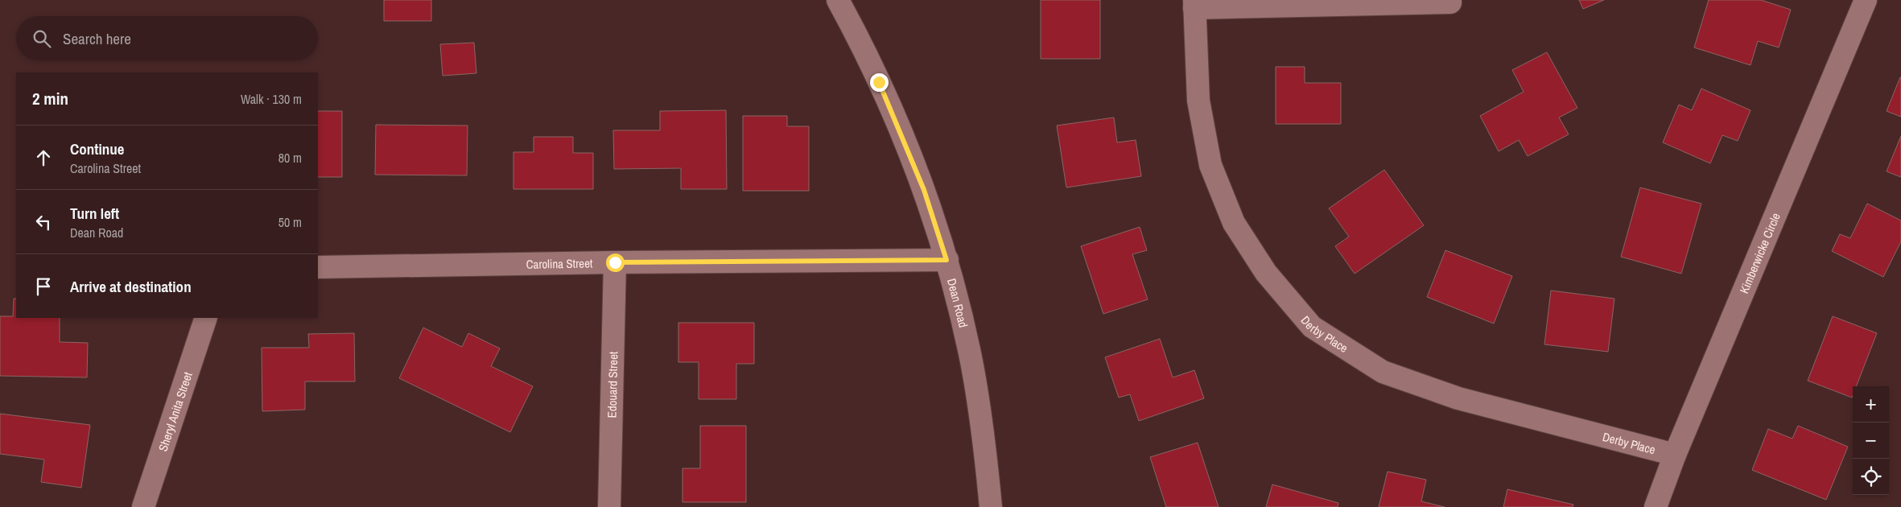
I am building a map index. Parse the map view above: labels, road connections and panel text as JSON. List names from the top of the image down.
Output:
{
  "streets": {
    "street": [
      "Kimberwicke Circle",
      "Carolina Street",
      "Dean Road",
      "Derby Place",
      "Edouard Street",
      "Sheryl Anita Street"
    ]
  },
  "crossings": [
    ["Kimberwicke Circle", "Derby Place"],
    ["Carolina Street", "Dean Road"],
    ["Carolina Street", "Edouard Street"]
  ],
  "page": {
    "search": "Search here",
    "heading": ["2 min", "Walk · 130 m"],
    "list": [
      ["Continue", "Carolina Street", "80 m"],
      ["Turn left", "Dean Road", "50 m"],
      "Arrive at destination"
    ],
    "map_buttons": ["+", "−"]
  }
}
